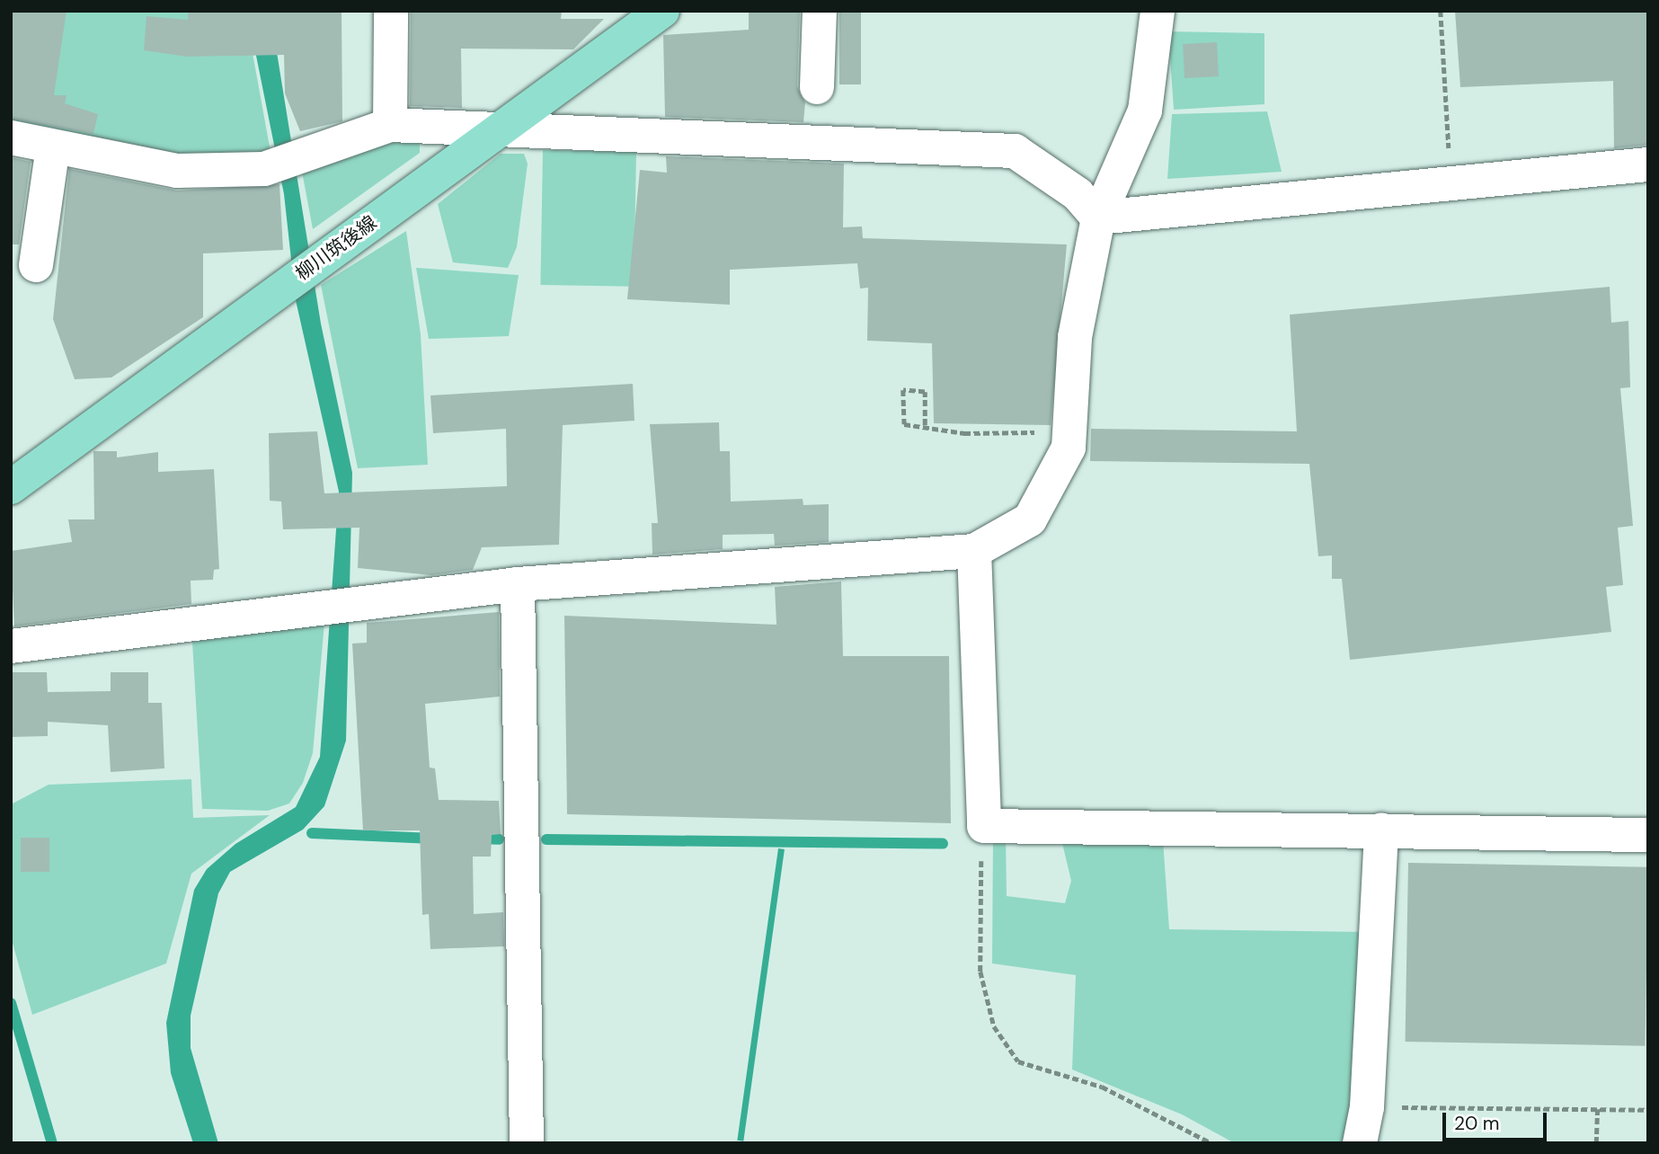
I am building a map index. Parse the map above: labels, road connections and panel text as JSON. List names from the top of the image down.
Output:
{
  "streets": {
    "main road": ["柳川筑後線"]
  },
  "scale_bar": "20 m"
}
